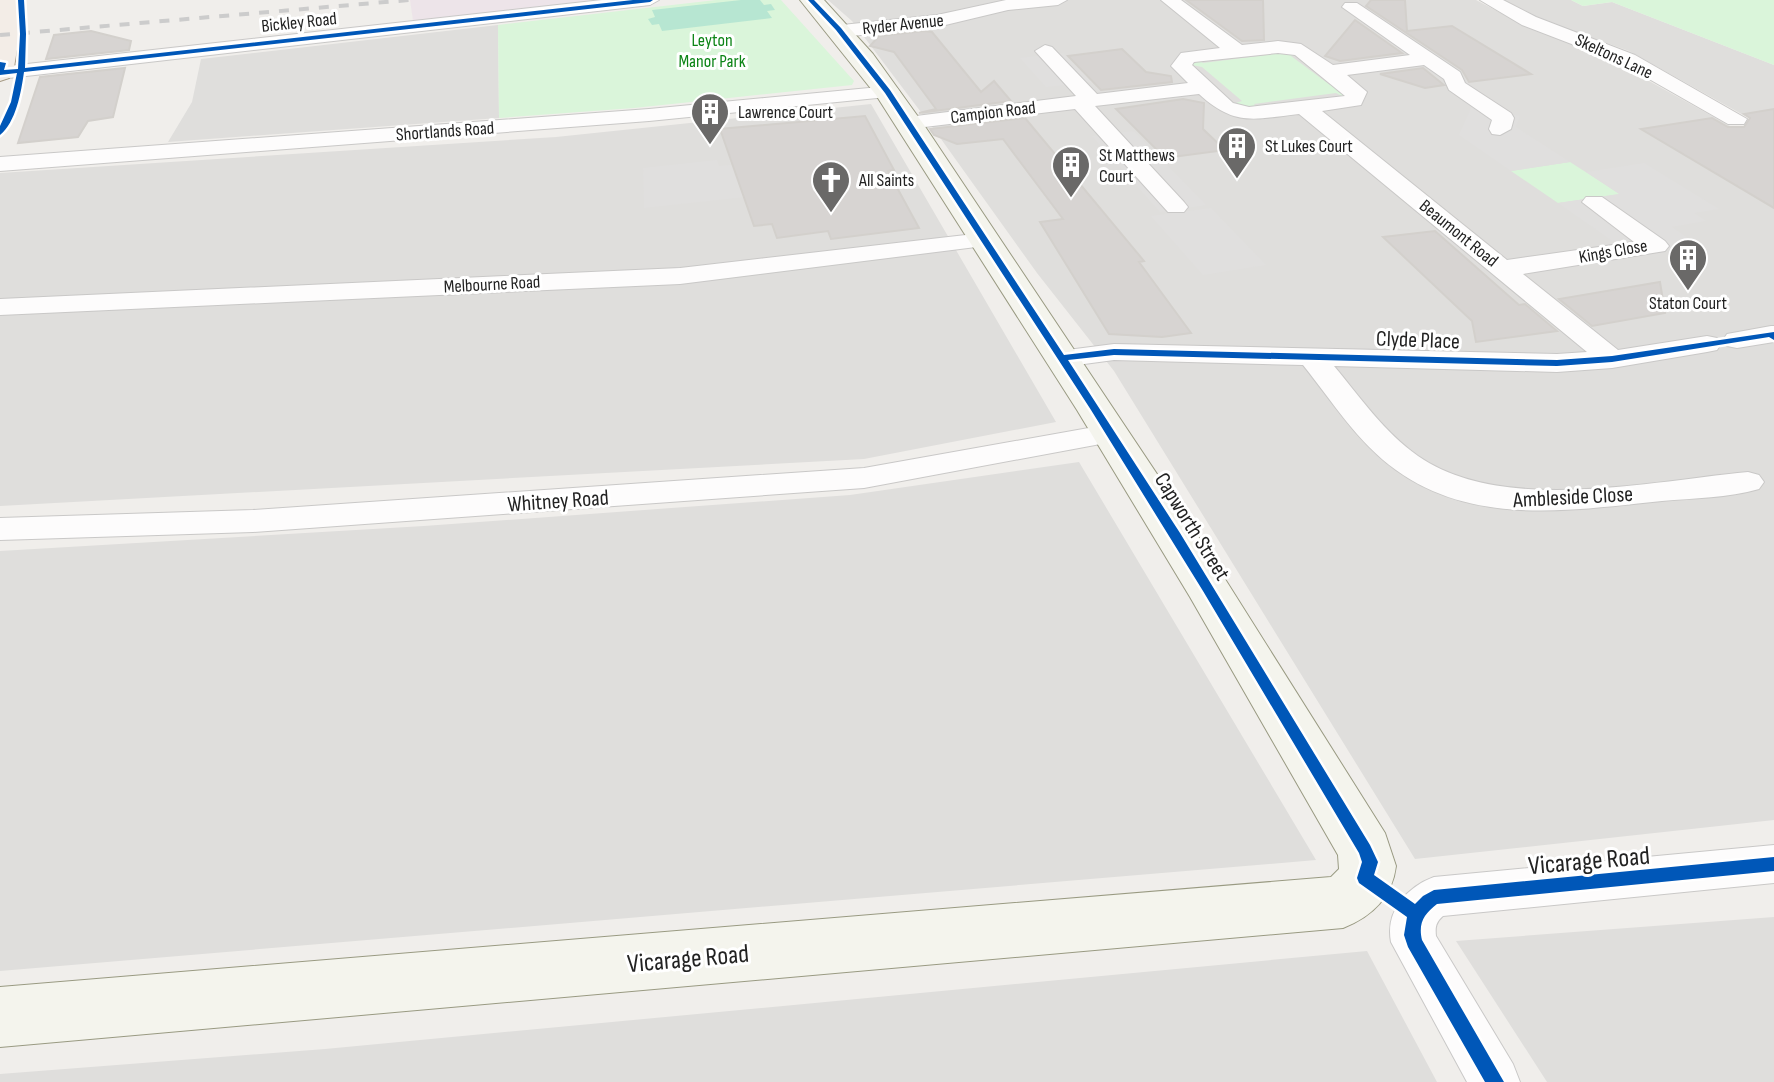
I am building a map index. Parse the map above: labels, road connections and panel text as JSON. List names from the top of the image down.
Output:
{
  "streets": {
    "street": [
      "Bickley Road",
      "Ryder Avenue",
      "Skeltons Lane",
      "Campion Road",
      "Shortlands Road",
      "Beaumont Road",
      "Kings Close",
      "Melbourne Road",
      "Clyde Place",
      "Ambleside Close",
      "Whitney Road",
      "Capworth Street",
      "Vicarage Road"
    ]
  },
  "crossings": [
    ["Ryder Avenue", "Capworth Street"],
    ["Campion Road", "Capworth Street"],
    ["Shortlands Road", "Capworth Street"],
    ["Beaumont Road", "Kings Close"],
    ["Beaumont Road", "Clyde Place"],
    ["Melbourne Road", "Capworth Street"],
    ["Clyde Place", "Ambleside Close"],
    ["Clyde Place", "Capworth Street"],
    ["Whitney Road", "Capworth Street"],
    ["Capworth Street", "Vicarage Road"]
  ],
  "parks": ["Leyton Manor Park"],
  "places": {
    "building": [
      "Lawrence Court",
      "St Lukes Court",
      "St Matthews Court",
      "Staton Court"
    ],
    "church": ["All Saints"]
  }
}
